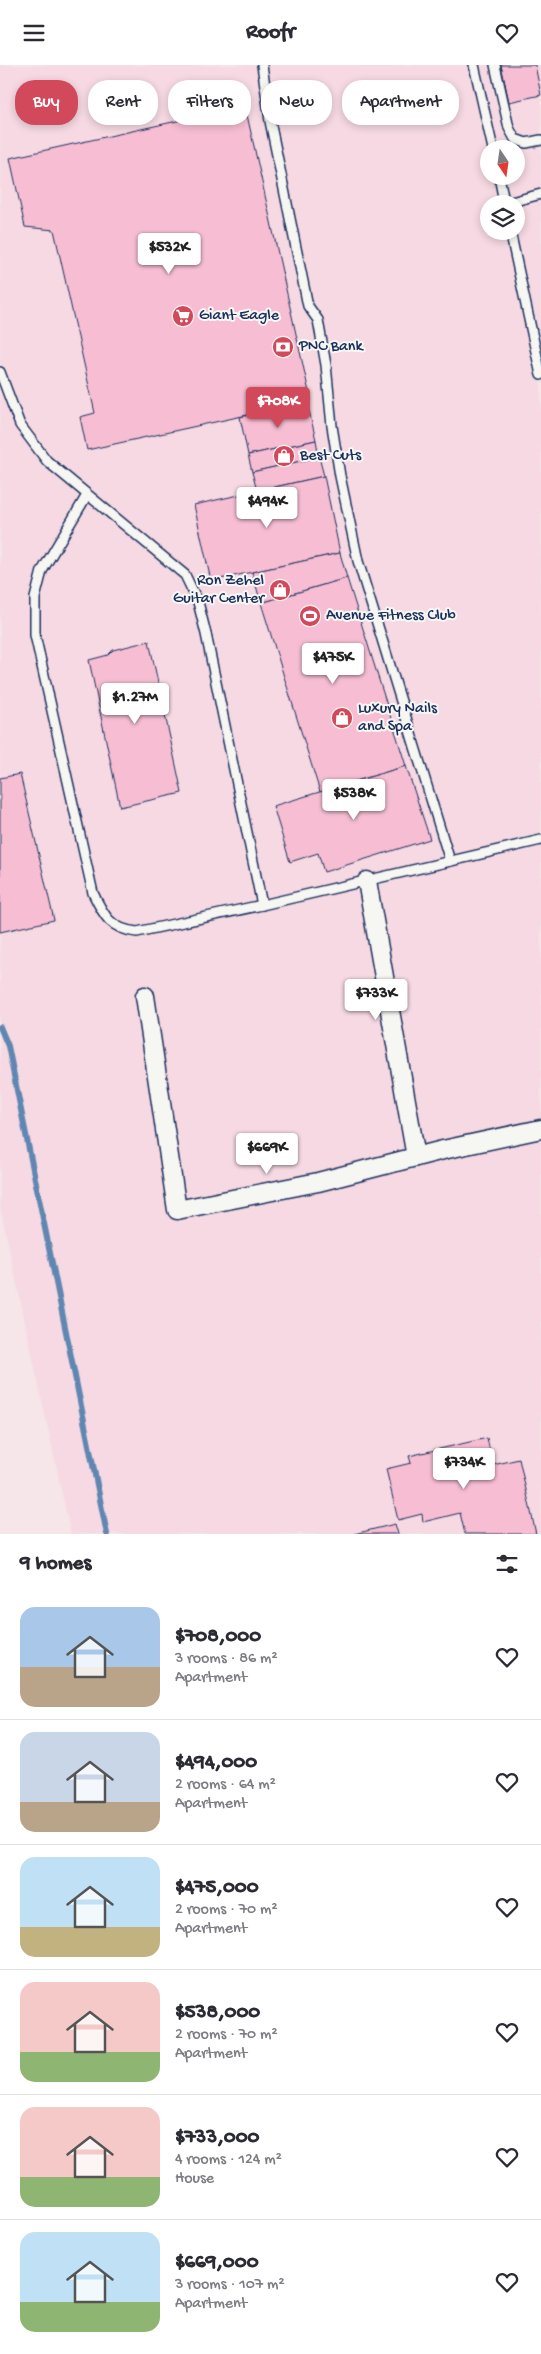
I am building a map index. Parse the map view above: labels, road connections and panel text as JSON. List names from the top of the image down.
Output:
{
  "places": {
    "supermarket": ["Giant Eagle"],
    "bank": ["PNC Bank"],
    "shop": ["Best Cuts", "Ron Zehel Guitar Center", "Luxury Nails and Spa"],
    "sports": ["Avenue Fitness Club"]
  },
  "north": "bottom",
  "page": {
    "header": "Roofr",
    "chip": [
      "Buy",
      "Rent",
      "Filters",
      "New",
      "Apartment"
    ],
    "price": [
      "$532K",
      "$708K",
      "$494K",
      "$475K",
      "$1.27M",
      "$538K",
      "$733K",
      "$669K",
      "$734K"
    ],
    "heading": "9 homes",
    "list": [
      {
        "name": "$708,000",
        "note": "3 rooms · 86 m² · Apartment"
      },
      {
        "name": "$494,000",
        "note": "2 rooms · 64 m² · Apartment"
      },
      {
        "name": "$475,000",
        "note": "2 rooms · 70 m² · Apartment"
      },
      {
        "name": "$538,000",
        "note": "2 rooms · 70 m² · Apartment"
      },
      {
        "name": "$733,000",
        "note": "4 rooms · 124 m² · House"
      },
      {
        "name": "$669,000",
        "note": "3 rooms · 107 m² · Apartment"
      }
    ]
  }
}
